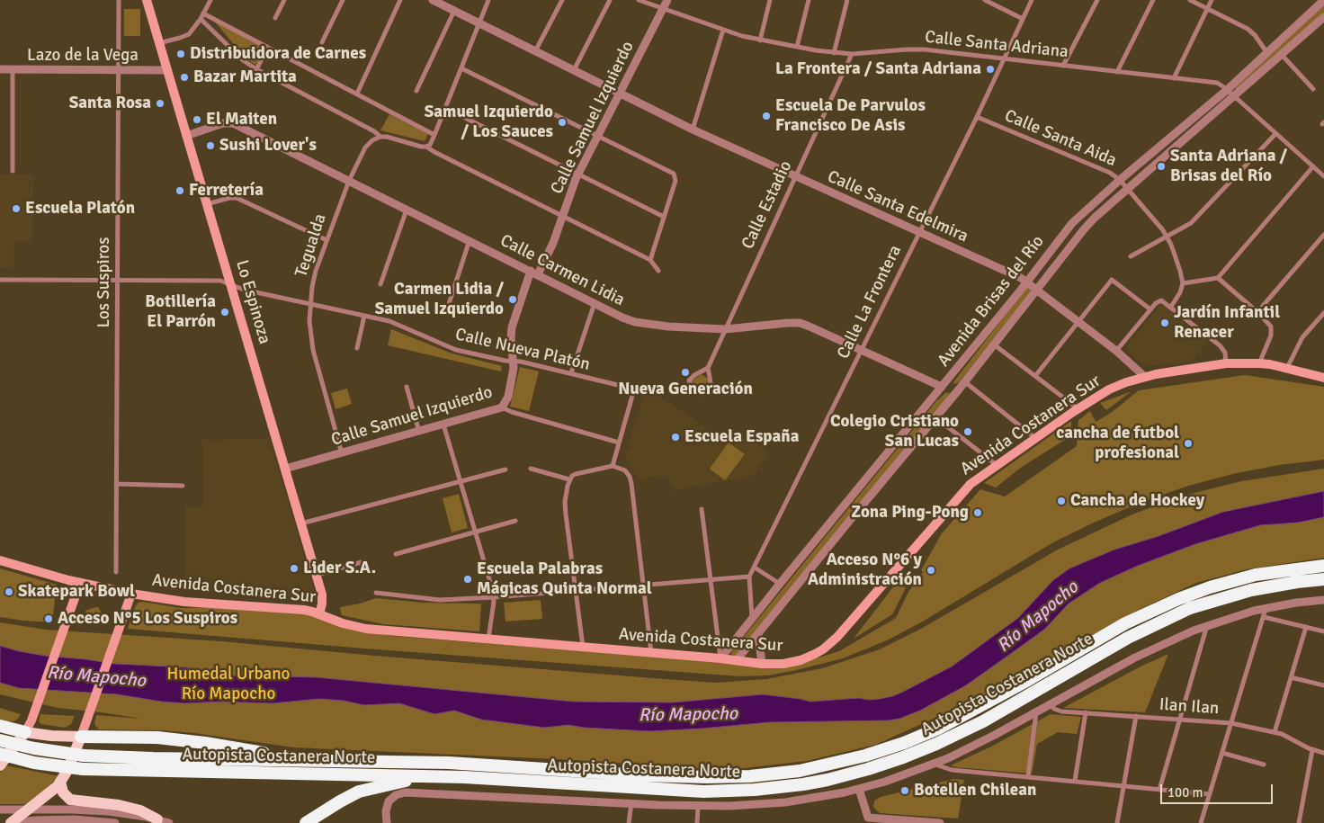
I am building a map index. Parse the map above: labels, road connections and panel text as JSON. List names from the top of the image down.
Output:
{
  "streets": {
    "highway": ["Autopista Costanera Norte"],
    "main road": ["Lo Espinoza", "Avenida Costanera Sur"],
    "street": [
      "Calle Santa Adriana",
      "Lazo de la Vega",
      "Calle Samuel Izquierdo",
      "Calle Santa Aida",
      "Calle Estadio",
      "Calle Santa Edelmira",
      "Tegualda",
      "Calle Carmen Lidia",
      "Los Suspiros",
      "Avenida Brisas del Río",
      "Calle La Frontera",
      "Calle Nueva Platón",
      "Ilan Ilan"
    ]
  },
  "crossings": [
    ["Calle Santa Adriana", "Calle Samuel Izquierdo"],
    ["Calle Santa Adriana", "Calle Estadio"],
    ["Calle Santa Adriana", "Avenida Brisas del Río"],
    ["Calle Santa Adriana", "Calle La Frontera"],
    ["Lazo de la Vega", "Los Suspiros"],
    ["Lazo de la Vega", "Lo Espinoza"],
    ["Calle Samuel Izquierdo", "Calle Santa Edelmira"],
    ["Calle Samuel Izquierdo", "Tegualda"],
    ["Calle Samuel Izquierdo", "Calle Carmen Lidia"],
    ["Calle Samuel Izquierdo", "Lo Espinoza"],
    ["Calle Samuel Izquierdo", "Calle Nueva Platón"],
    ["Calle Santa Aida", "Avenida Brisas del Río"],
    ["Calle Santa Aida", "Calle La Frontera"],
    ["Calle Estadio", "Calle Santa Edelmira"],
    ["Calle Estadio", "Calle Carmen Lidia"],
    ["Calle Santa Edelmira", "Avenida Brisas del Río"],
    ["Calle Santa Edelmira", "Calle La Frontera"],
    ["Calle Santa Edelmira", "Avenida Costanera Sur"],
    ["Tegualda", "Calle Carmen Lidia"],
    ["Tegualda", "Calle Nueva Platón"],
    ["Calle Carmen Lidia", "Avenida Brisas del Río"],
    ["Calle Carmen Lidia", "Lo Espinoza"],
    ["Calle Carmen Lidia", "Calle La Frontera"],
    ["Los Suspiros", "Calle Nueva Platón"],
    ["Avenida Brisas del Río", "Avenida Costanera Sur"],
    ["Lo Espinoza", "Calle Nueva Platón"],
    ["Lo Espinoza", "Avenida Costanera Sur"]
  ],
  "water": ["Río Mapocho"],
  "parks": ["Humedal Urbano Río Mapocho"],
  "places": [
    "Distribuidora de Carnes",
    "La Frontera / Santa Adriana",
    "Bazar Martita",
    "Santa Rosa",
    "Escuela De Parvulos Francisco De Asis",
    "El Maiten",
    "Samuel Izquierdo / Los Sauces",
    "Sushi Lover's",
    "Santa Adriana / Brisas del Río",
    "Ferretería",
    "Escuela Platón",
    "Carmen Lidia / Samuel Izquierdo",
    "Botillería El Parrón",
    "Jardín Infantil Renacer",
    "Nueva Generación",
    "Colegio Cristiano San Lucas",
    "Escuela España",
    "cancha de futbol profesional",
    "Cancha de Hockey",
    "Zona Ping-Pong",
    "Lider S.A.",
    "Acceso N°6 y Administración",
    "Escuela Palabras Mágicas Quinta Normal",
    "Skatepark Bowl",
    "Acceso N°5 Los Suspiros",
    "Botellen Chilean"
  ],
  "scale_bar": "100 m"
}
